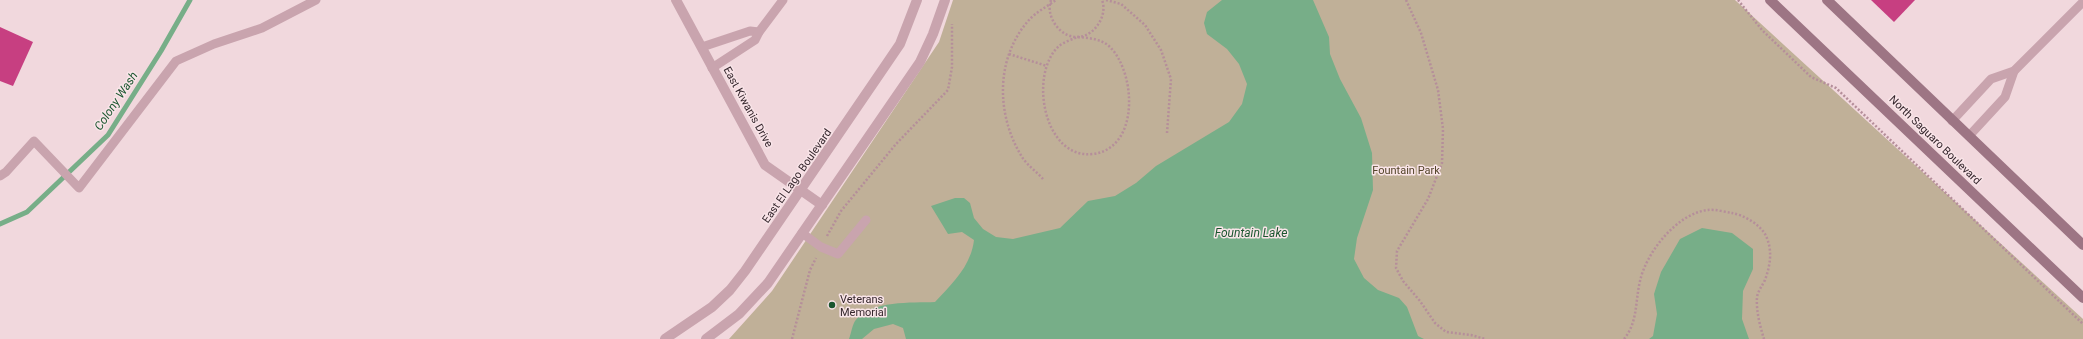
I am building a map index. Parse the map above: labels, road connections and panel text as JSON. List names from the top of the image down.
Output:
{
  "streets": {
    "main road": ["North Saguaro Boulevard"],
    "street": ["East Kiwanis Drive", "East El Lago Boulevard"]
  },
  "crossings": [
    ["East Kiwanis Drive", "East El Lago Boulevard"]
  ],
  "water": ["Colony Wash", "Fountain Lake"],
  "parks": ["Fountain Park"],
  "places": ["Veterans Memorial"]
}
